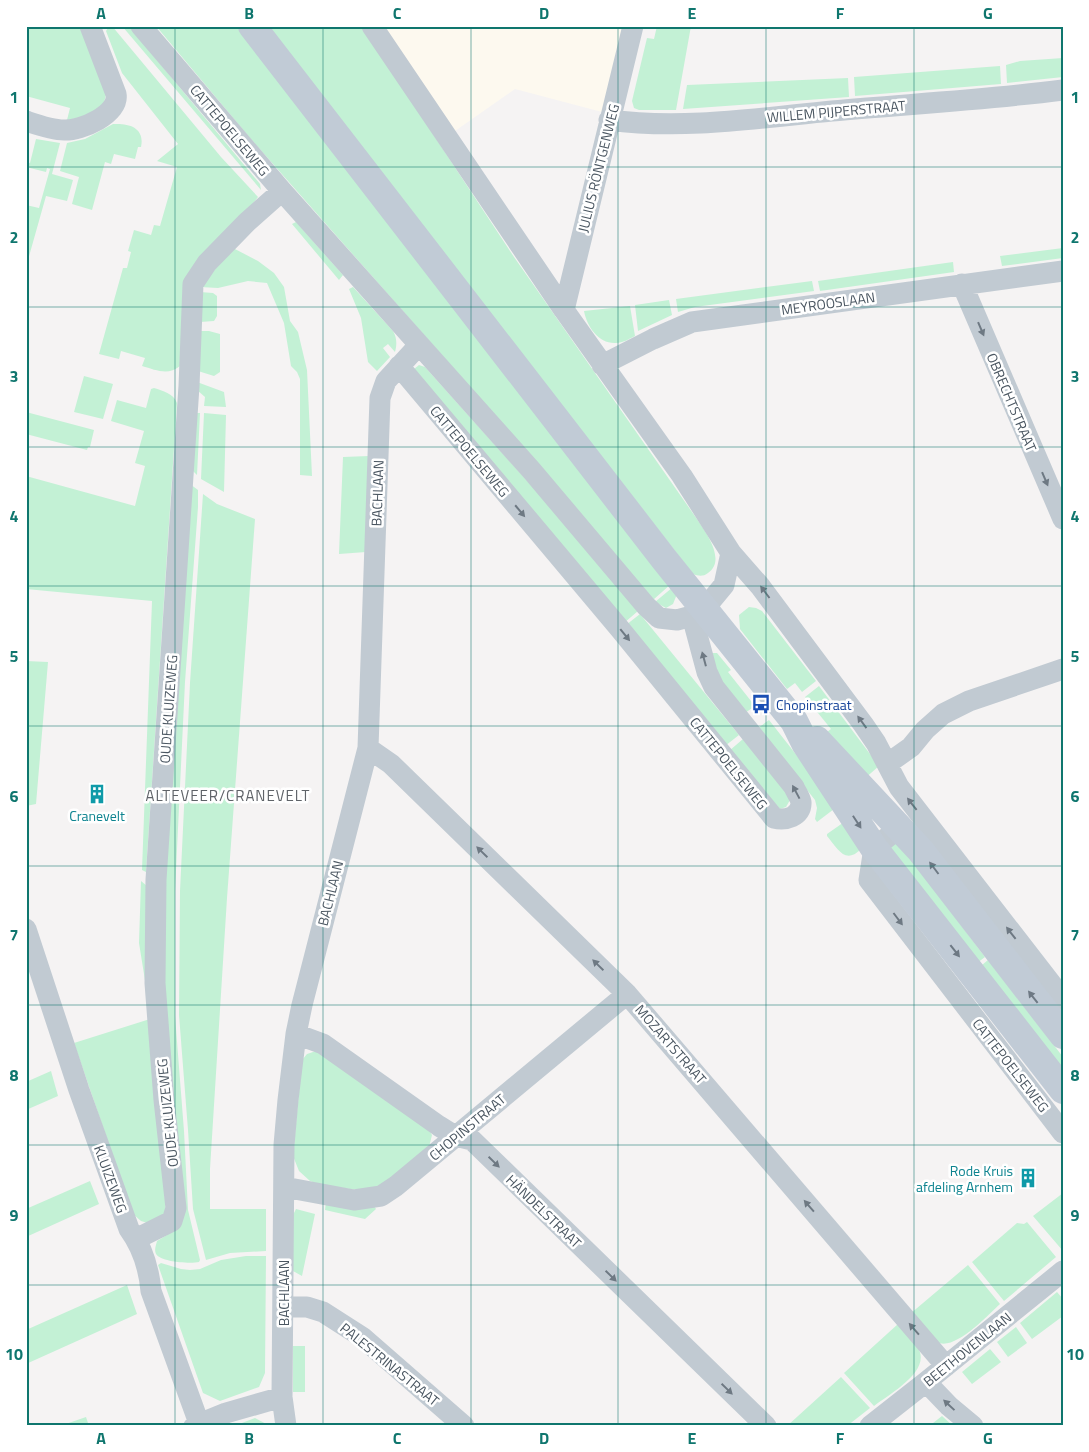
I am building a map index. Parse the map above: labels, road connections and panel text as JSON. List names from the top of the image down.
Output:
{
  "streets": {
    "street": [
      "WILLEM PIJPERSTRAAT",
      "CATTEPOELSEWEG",
      "JULIUS RÖNTGENWEG",
      "MEYROOSLAAN",
      "OBRECHTSTRAAT",
      "BACHLAAN",
      "OUDE KLUIZEWEG",
      "MOZARTSTRAAT",
      "CHOPINSTRAAT",
      "KLUIZEWEG",
      "HÄNDELSTRAAT",
      "BEETHOVENLAAN",
      "PALESTRINASTRAAT"
    ]
  },
  "crossings": [
    ["WILLEM PIJPERSTRAAT", "JULIUS RÖNTGENWEG"],
    ["CATTEPOELSEWEG", "BACHLAAN"],
    ["CATTEPOELSEWEG", "OUDE KLUIZEWEG"],
    ["MEYROOSLAAN", "OBRECHTSTRAAT"],
    ["BACHLAAN", "MOZARTSTRAAT"],
    ["BACHLAAN", "CHOPINSTRAAT"],
    ["BACHLAAN", "HÄNDELSTRAAT"],
    ["BACHLAAN", "PALESTRINASTRAAT"],
    ["OUDE KLUIZEWEG", "KLUIZEWEG"],
    ["MOZARTSTRAAT", "CHOPINSTRAAT"],
    ["MOZARTSTRAAT", "BEETHOVENLAAN"],
    ["CHOPINSTRAAT", "HÄNDELSTRAAT"]
  ],
  "one_way": ["OBRECHTSTRAAT", "MOZARTSTRAAT", "HÄNDELSTRAAT"],
  "districts": ["ALTEVEER/CRANEVELT"],
  "places": {
    "bus stop": ["Chopinstraat"],
    "building": ["Cranevelt", "Rode Kruis afdeling Arnhem"]
  },
  "grid": {
    "columns": [
      "A",
      "B",
      "C",
      "D",
      "E",
      "F",
      "G"
    ],
    "rows": [
      "1",
      "2",
      "3",
      "4",
      "5",
      "6",
      "7",
      "8",
      "9",
      "10"
    ]
  }
}
